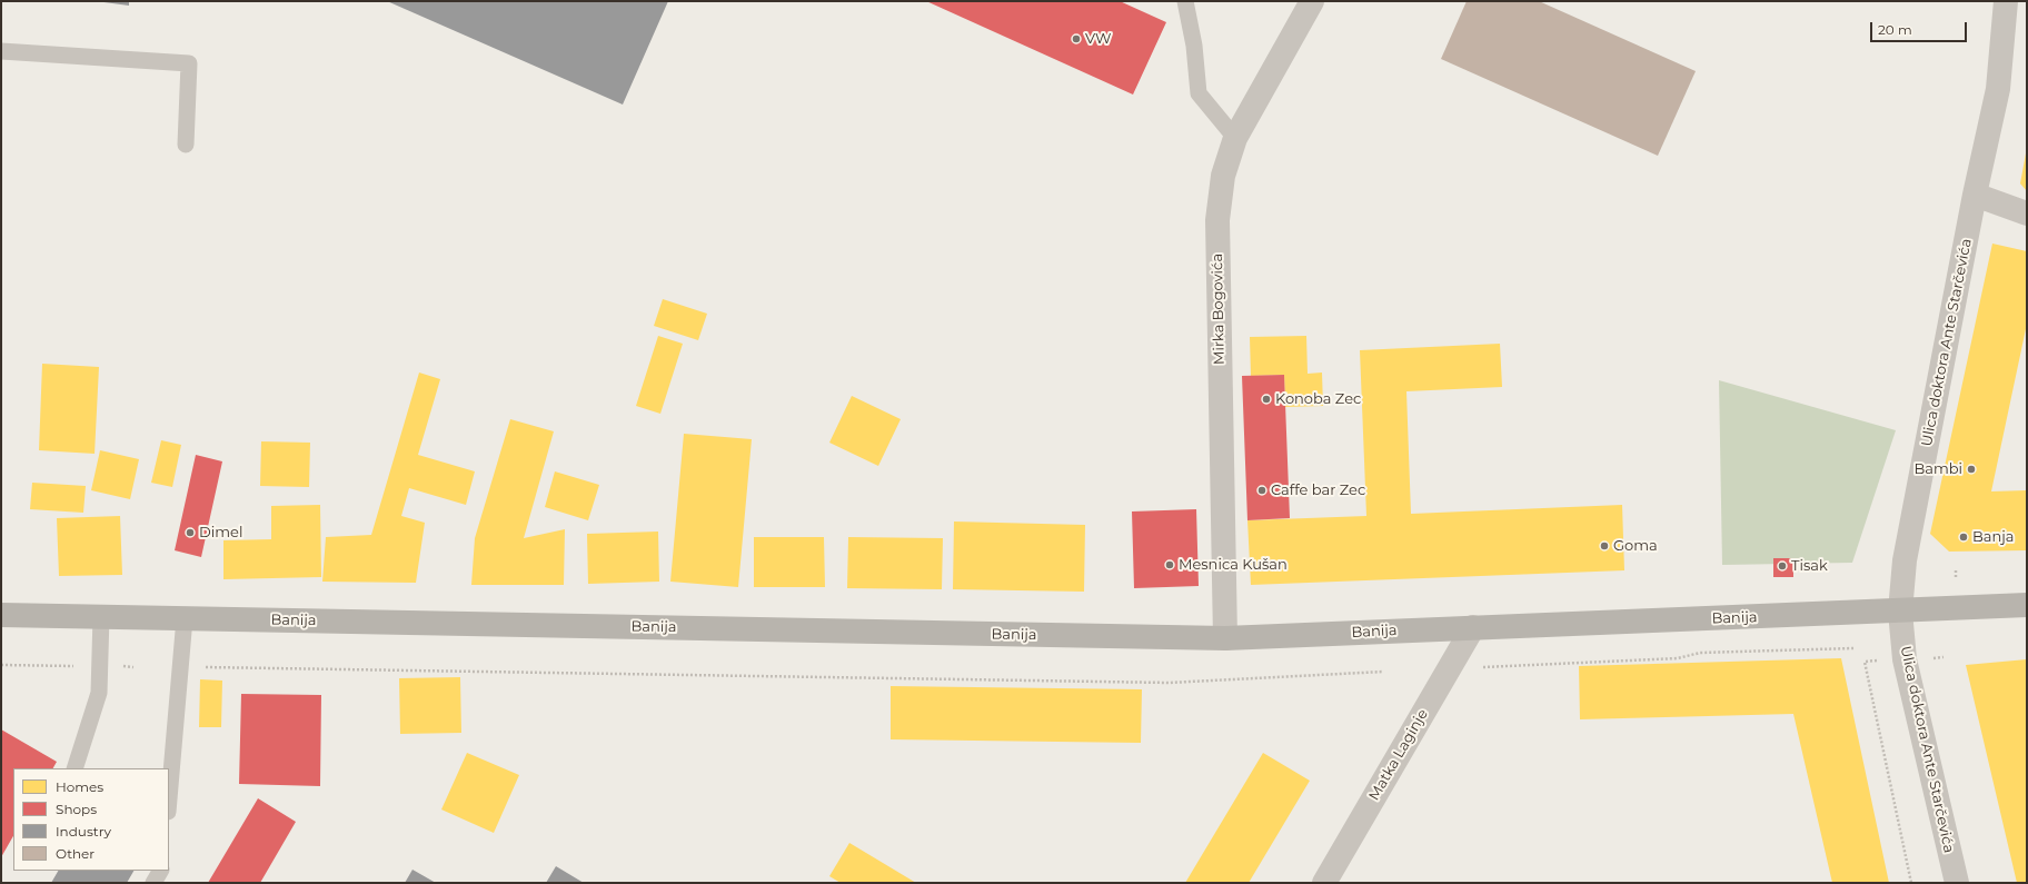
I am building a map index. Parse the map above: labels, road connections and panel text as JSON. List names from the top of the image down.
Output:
{
  "streets": {
    "main road": ["Banija"],
    "street": ["Mirka Bogovića", "Ulica doktora Ante Starčevića", "Matka Laginje"]
  },
  "crossings": [
    ["Mirka Bogovića", "Banija"],
    ["Ulica doktora Ante Starčevića", "Banija"],
    ["Banija", "Matka Laginje"]
  ],
  "places": [
    "VW",
    "Konoba Zec",
    "Bambi",
    "Caffe bar Zec",
    "Dimel",
    "Banja",
    "Goma",
    "Mesnica Kušan",
    "Tisak"
  ],
  "legend": [
    "Homes",
    "Shops",
    "Industry",
    "Other"
  ],
  "scale_bar": "20 m"
}
